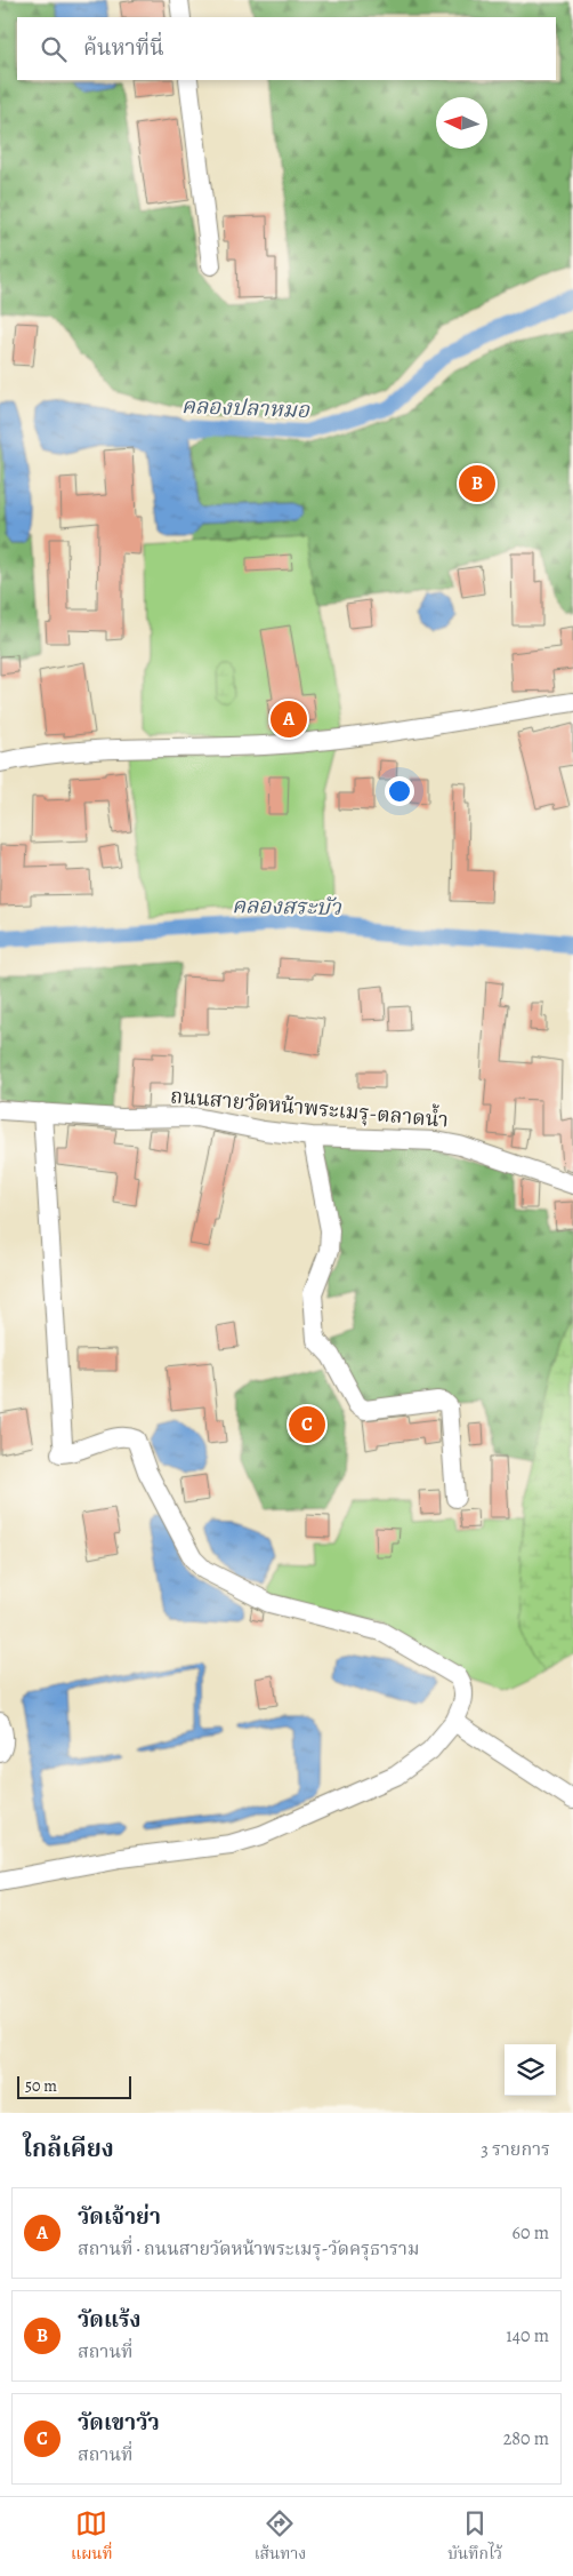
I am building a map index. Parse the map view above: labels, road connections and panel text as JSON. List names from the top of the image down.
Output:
{
  "streets": {
    "street": ["ถนนสายวัดหน้าพระเมรุ-ตลาดน้ำ"]
  },
  "water": ["คลองปลาหมอ", "คลองสระบัว"],
  "scale_bar": "50 m",
  "north": "left",
  "page": {
    "search": "ค้นหาที่นี่",
    "pins": ["B", "A", "C"],
    "scale": "50 m",
    "heading": ["ใกล้เคียง", "3 รายการ"],
    "list": [
      {
        "mark": "A",
        "name": "วัดเจ้าย่า",
        "note": "สถานที่ · ถนนสายวัดหน้าพระเมรุ-วัดครุธาราม",
        "value": "60 m"
      },
      {
        "mark": "B",
        "name": "วัดแร้ง",
        "note": "สถานที่",
        "value": "140 m"
      },
      {
        "mark": "C",
        "name": "วัดเขาวัว",
        "note": "สถานที่",
        "value": "280 m"
      }
    ],
    "nav": ["แผนที่", "เส้นทาง", "บันทึกไว้"]
  }
}
